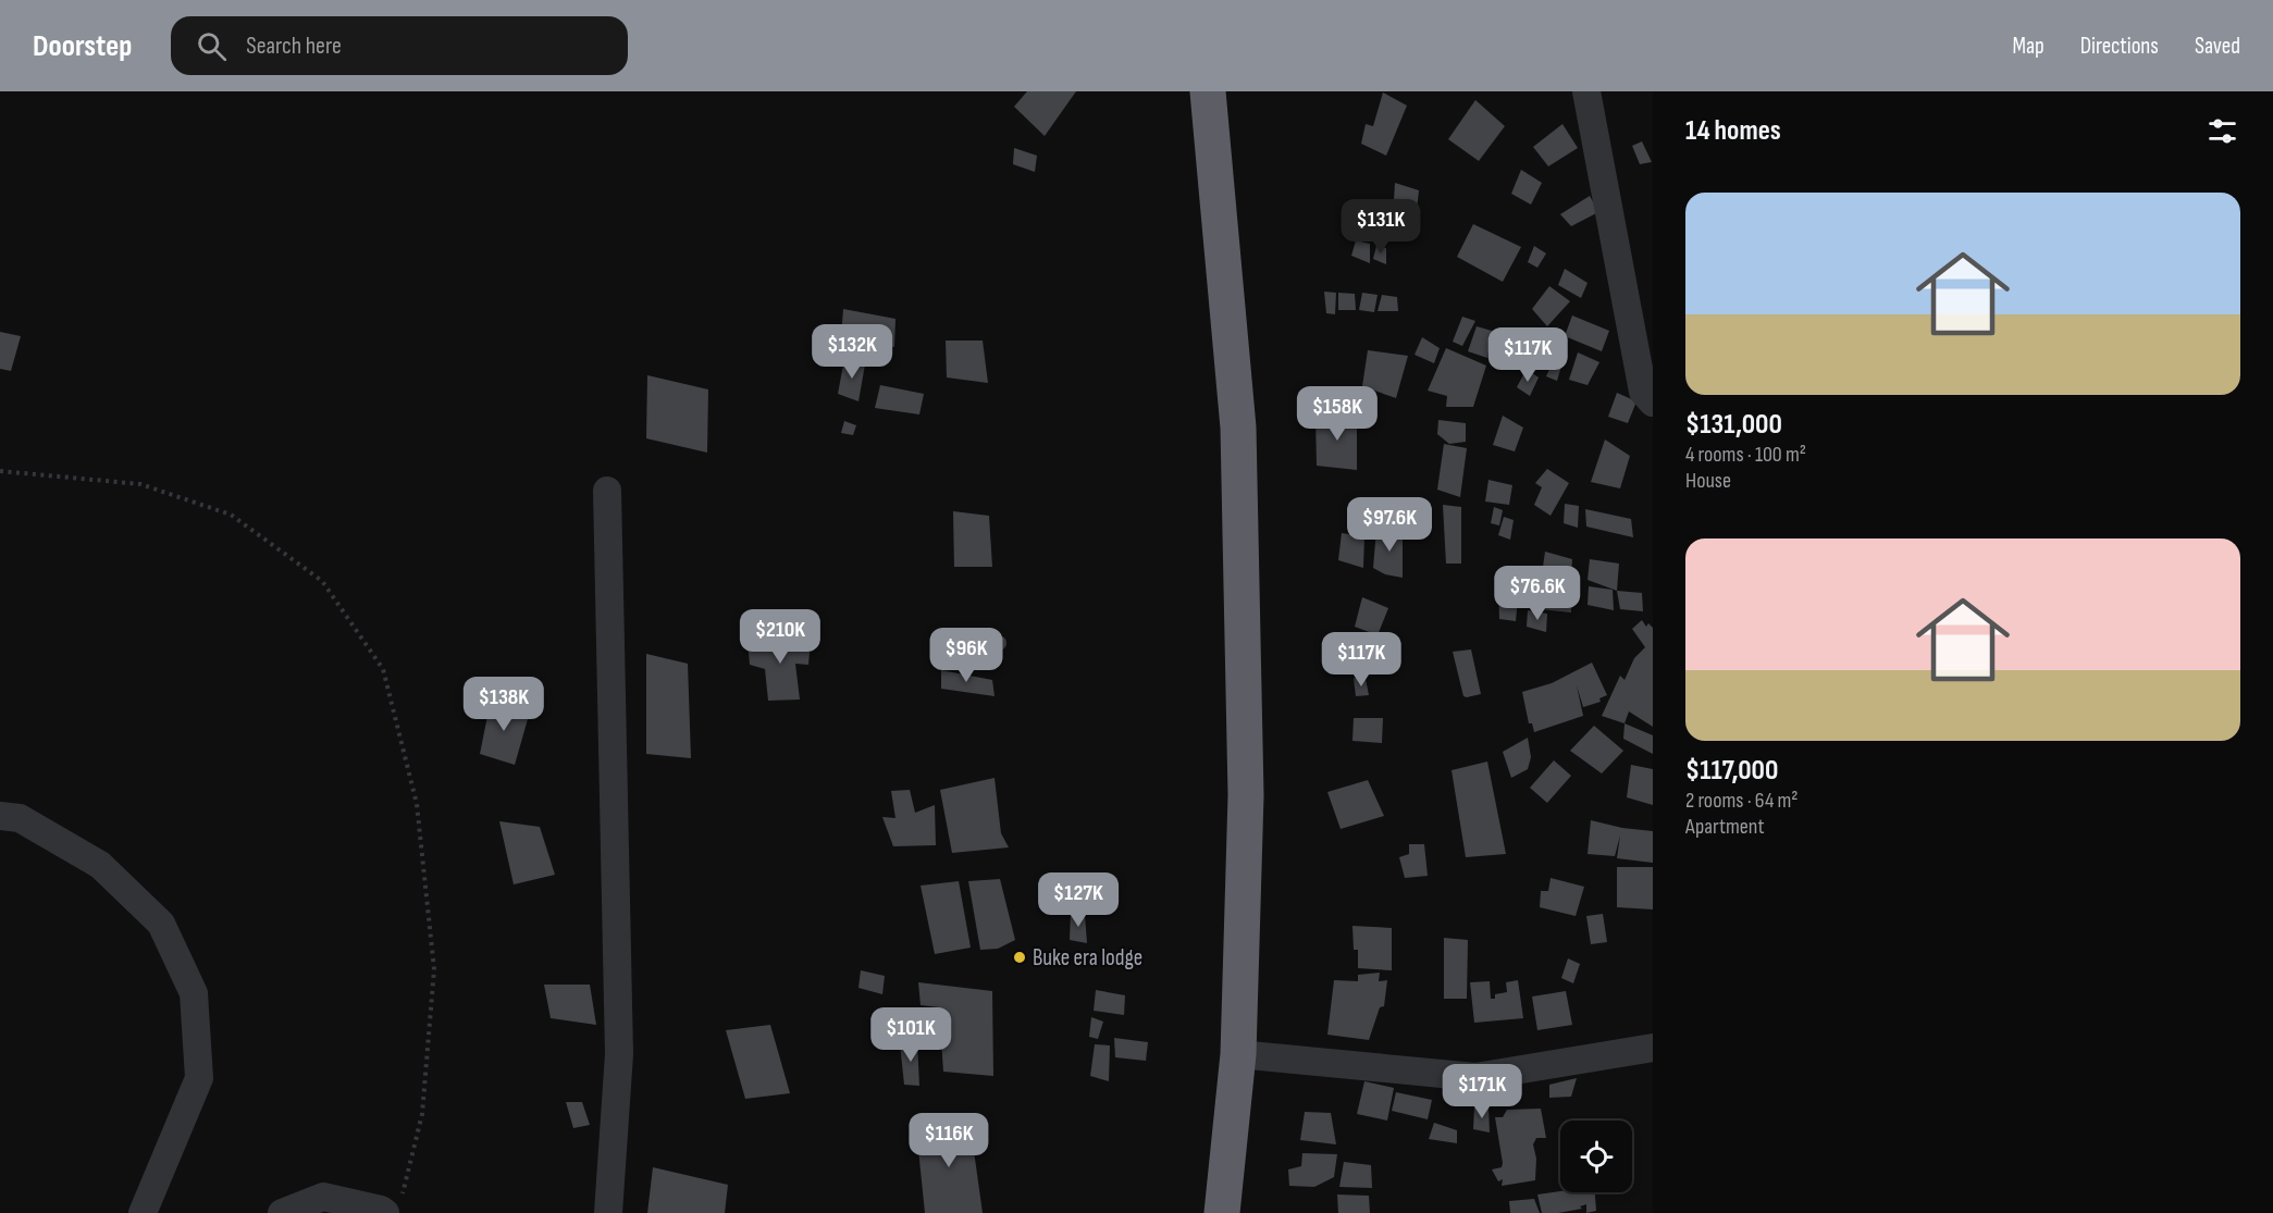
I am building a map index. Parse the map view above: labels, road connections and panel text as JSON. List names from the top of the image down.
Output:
{
  "places": ["Buke era lodge"],
  "page": {
    "header": "Doorstep",
    "search": "Search here",
    "nav": ["Map", "Directions", "Saved"],
    "heading": "14 homes",
    "list": [
      {
        "name": "$131,000",
        "note": "4 rooms · 100 m² · House"
      },
      {
        "name": "$117,000",
        "note": "2 rooms · 64 m² · Apartment"
      }
    ],
    "price": [
      "$131K",
      "$132K",
      "$117K",
      "$158K",
      "$97.6K",
      "$76.6K",
      "$210K",
      "$96K",
      "$117K",
      "$138K",
      "$127K",
      "$101K",
      "$171K",
      "$116K"
    ]
  }
}
